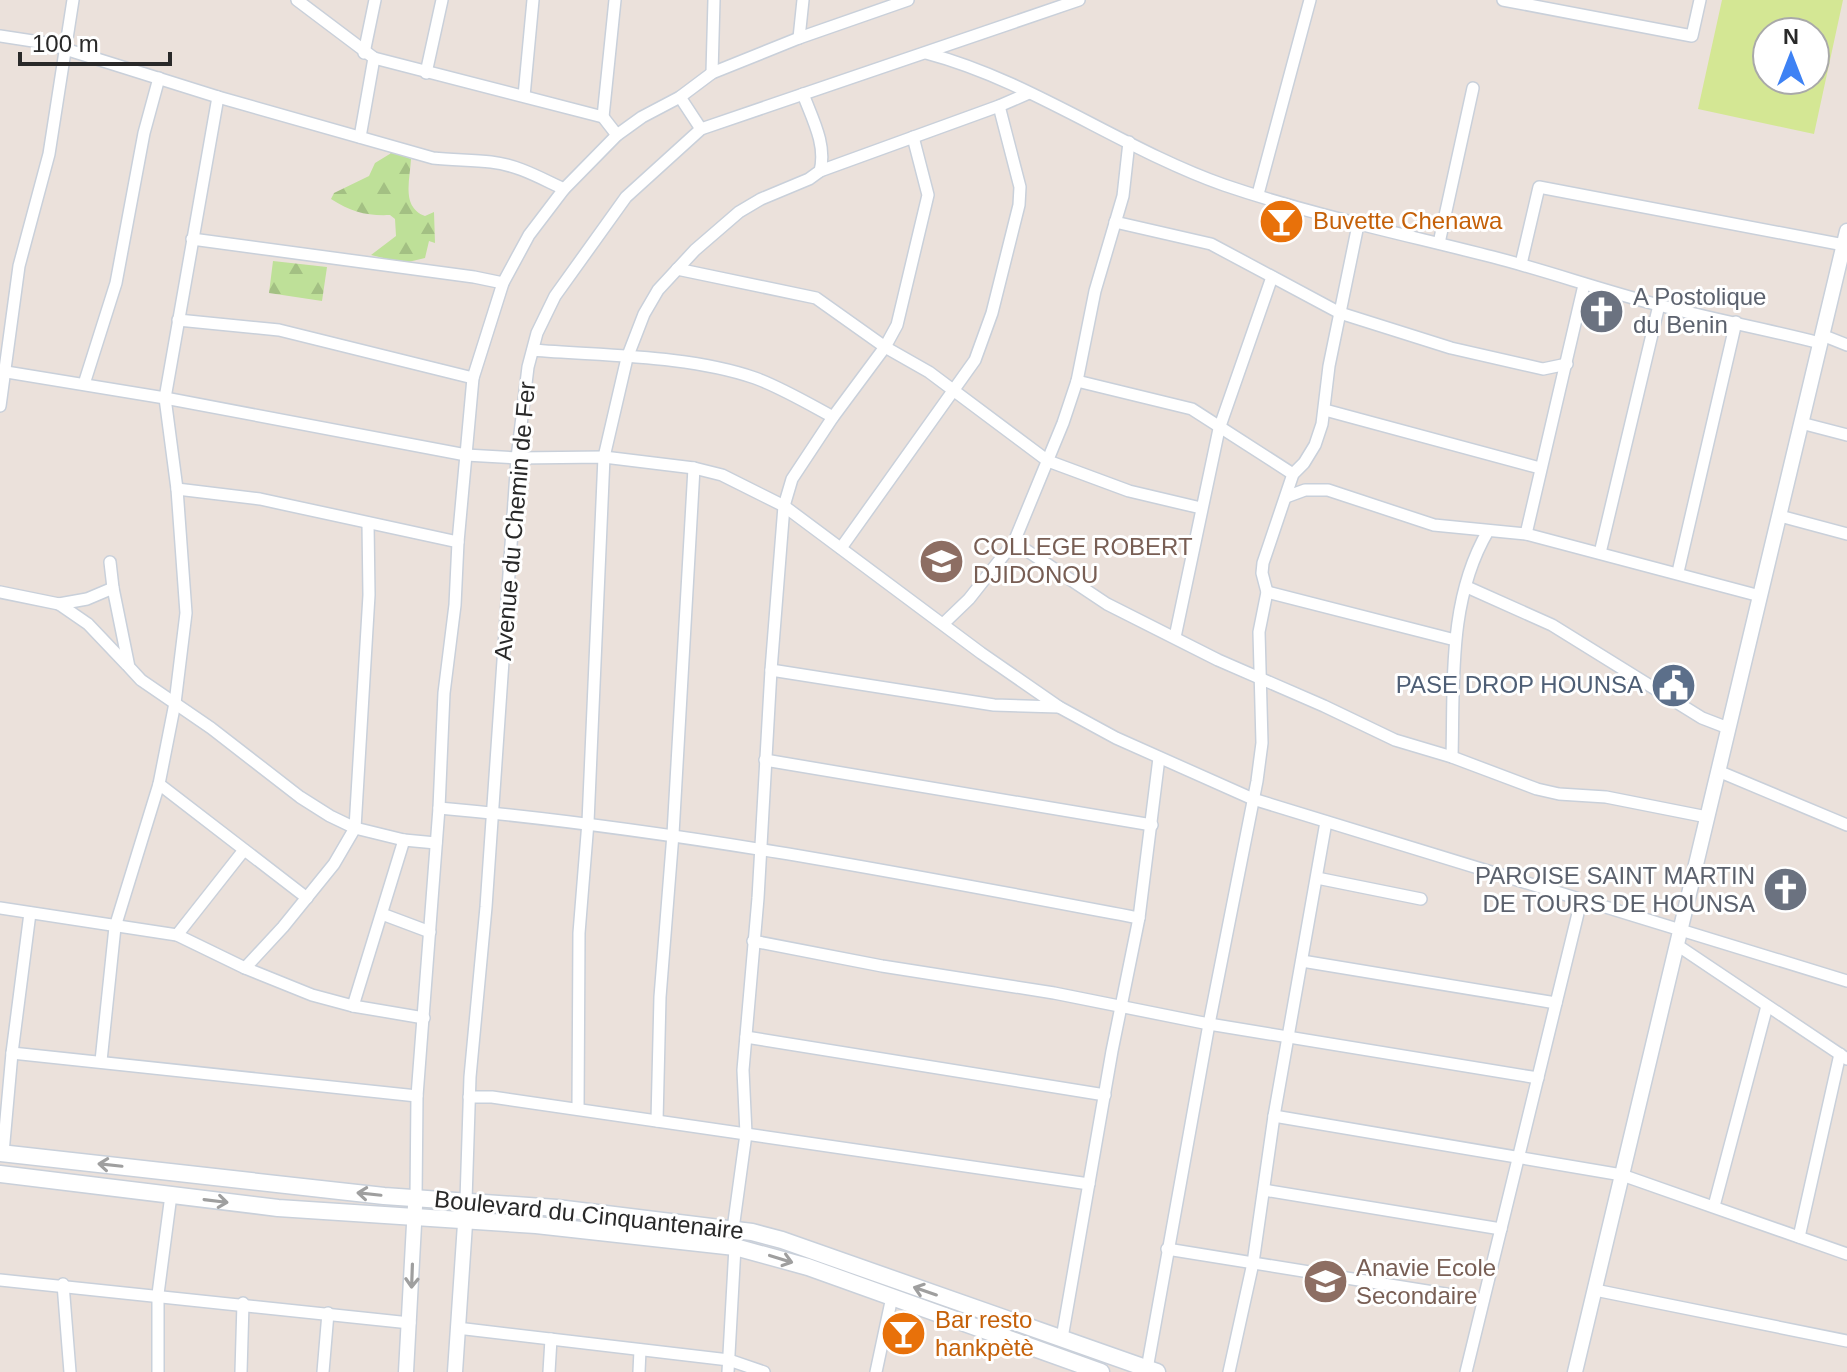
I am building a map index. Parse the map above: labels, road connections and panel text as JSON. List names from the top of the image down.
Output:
{
  "streets": {
    "main road": ["Boulevard du Cinquantenaire"],
    "street": ["Avenue du Chemin de Fer"]
  },
  "crossings": [
    ["Avenue du Chemin de Fer", "Boulevard du Cinquantenaire"]
  ],
  "places": {
    "bar": ["Buvette Chenawa", "Bar resto hankpètè"],
    "church": ["A Postolique du Benin", "PAROISE SAINT MARTIN DE TOURS DE HOUNSA"],
    "school or university": ["COLLEGE ROBERT DJIDONOU", "Anavie Ecole Secondaire"],
    "public building": ["PASE DROP HOUNSA"]
  },
  "scale_bar": "100 m",
  "north": "top"
}
